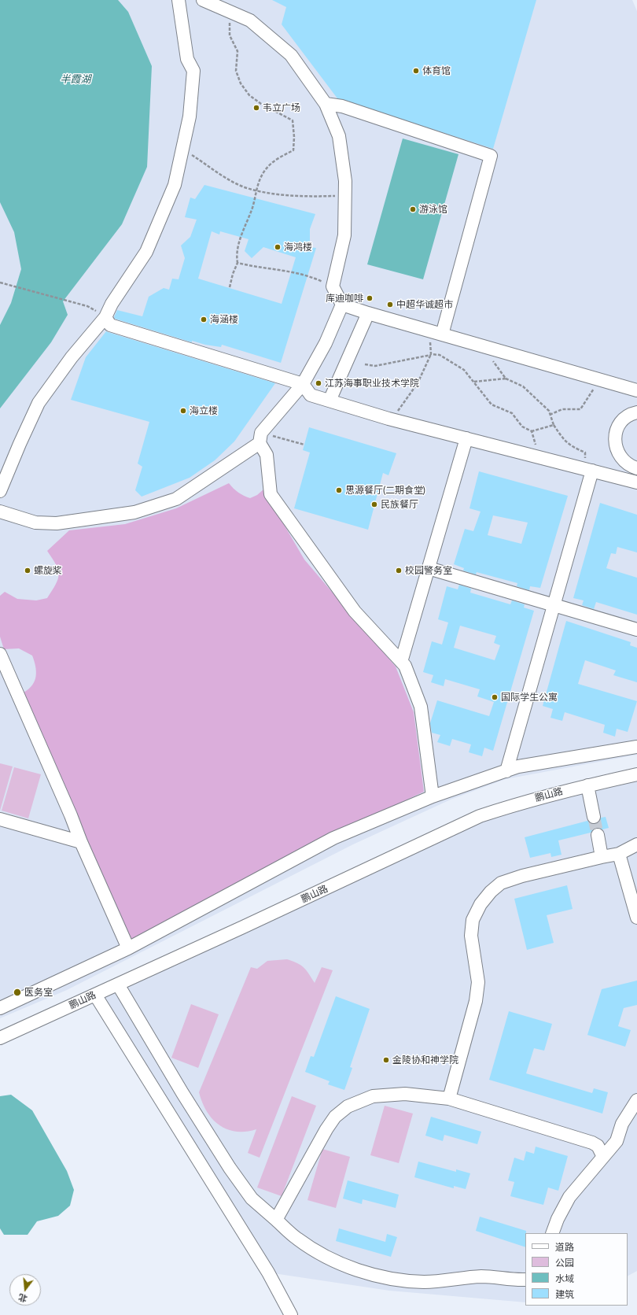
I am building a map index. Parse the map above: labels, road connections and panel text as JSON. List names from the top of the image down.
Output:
{
  "streets": {
    "street": ["鹏山路"]
  },
  "water": ["半霞湖"],
  "places": [
    "体育馆",
    "韦立广场",
    "游泳馆",
    "海鸿楼",
    "库迪咖啡",
    "中超华诚超市",
    "海涵楼",
    "江苏海事职业技术学院",
    "海立楼",
    "思源餐厅(二期食堂)",
    "民族餐厅",
    "螺旋桨",
    "校园警务室",
    "国际学生公寓",
    "医务室",
    "金陵协和神学院"
  ],
  "legend": [
    "道路",
    "公园",
    "水域",
    "建筑"
  ],
  "north": "bottom"
}
